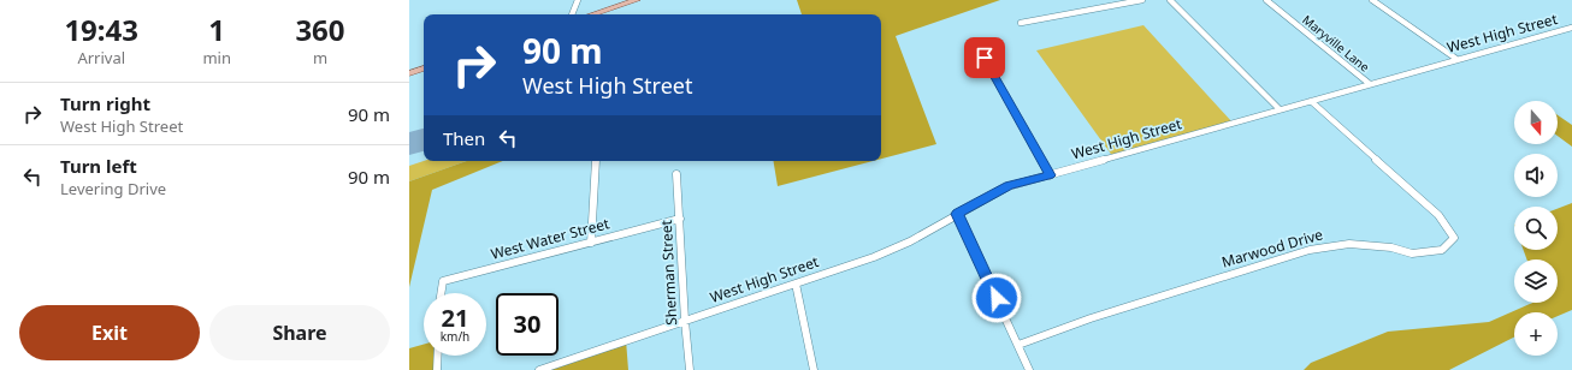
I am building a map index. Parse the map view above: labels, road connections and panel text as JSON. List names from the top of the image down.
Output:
{
  "streets": {
    "street": [
      "West High Street",
      "Maryville Lane",
      "West Water Street",
      "Marwood Drive",
      "Sherman Street"
    ]
  },
  "crossings": [
    ["West High Street", "Maryville Lane"],
    ["West High Street", "Marwood Drive"],
    ["West High Street", "Sherman Street"],
    ["West Water Street", "Sherman Street"]
  ],
  "north": "bottom",
  "page": {
    "eta": [
      "19:43",
      "Arrival",
      "1",
      "min",
      "360",
      "m"
    ],
    "turn": ["90 m", "West High Street"],
    "list": [
      {
        "name": "Turn right",
        "note": "West High Street",
        "value": "90 m"
      },
      {
        "name": "Turn left",
        "note": "Levering Drive",
        "value": "90 m"
      }
    ],
    "map_buttons": "+",
    "then": "Then",
    "speed": "21 km/h",
    "limit": "30",
    "buttons": ["Exit", "Share"]
  }
}
